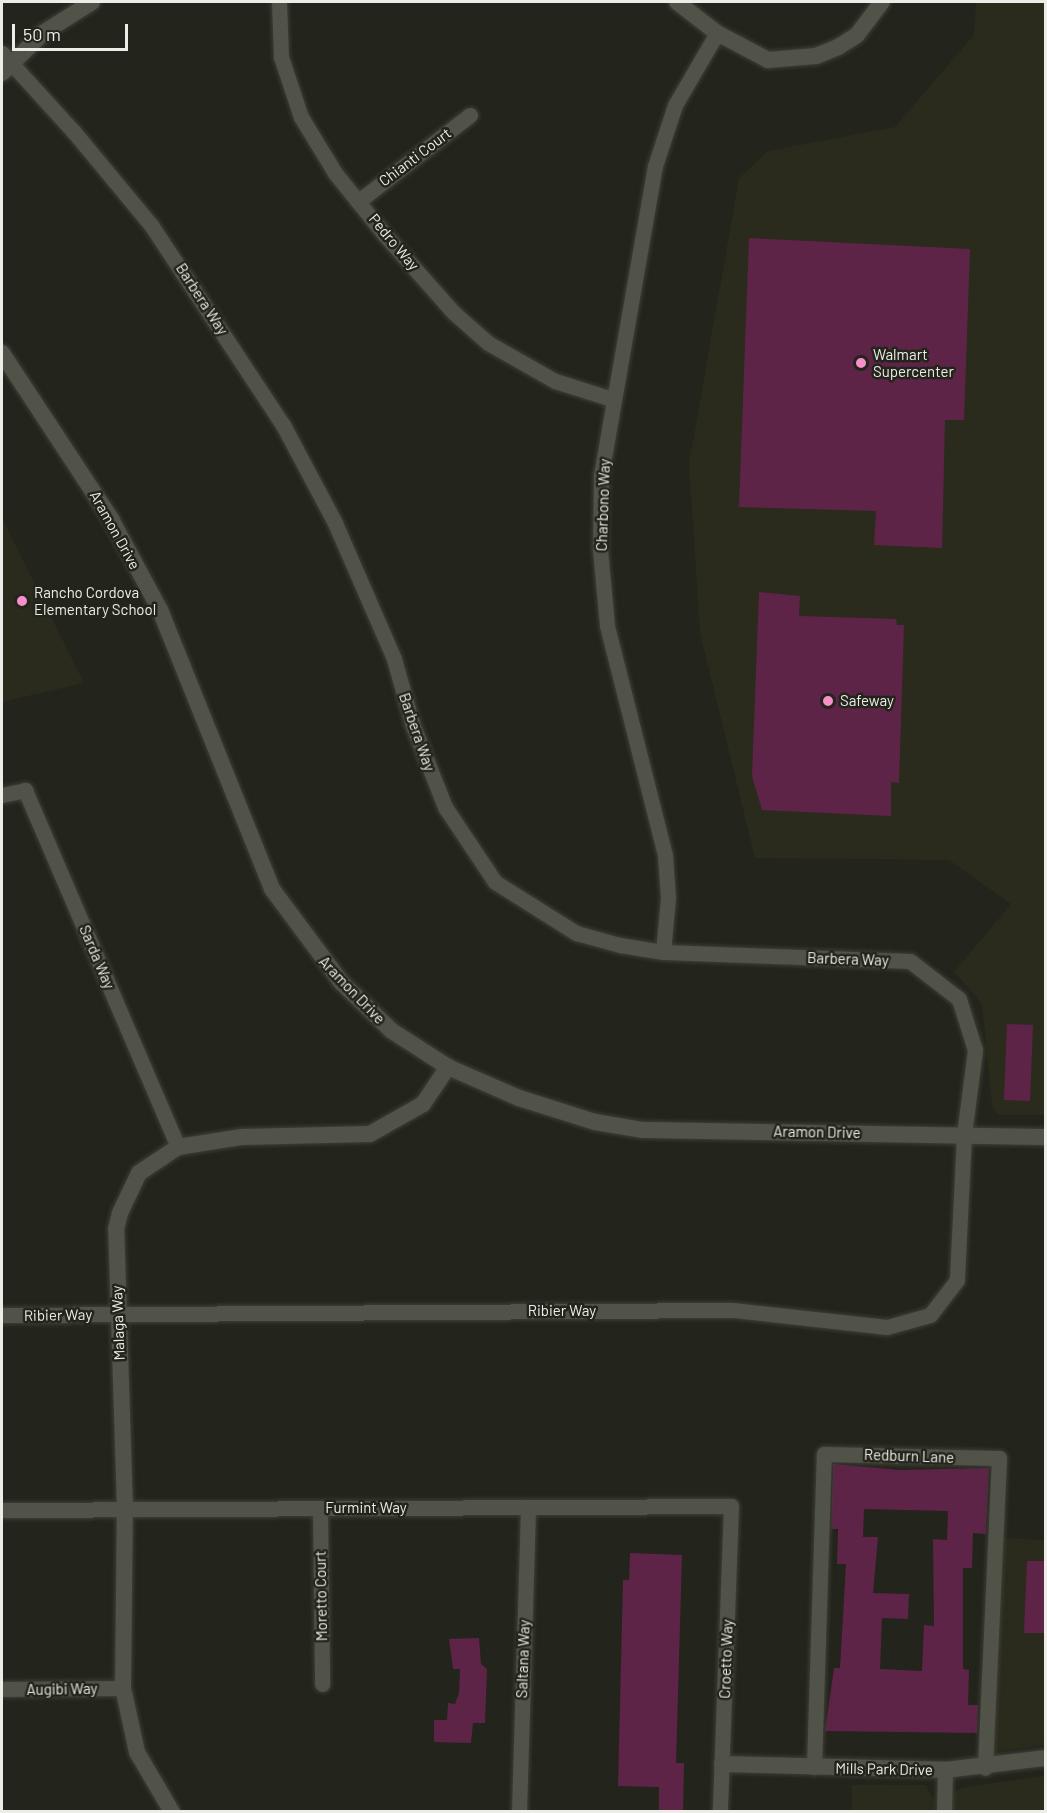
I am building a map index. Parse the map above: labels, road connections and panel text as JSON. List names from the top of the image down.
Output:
{
  "streets": {
    "street": [
      "Chianti Court",
      "Pedro Way",
      "Barbera Way",
      "Charbono Way",
      "Aramon Drive",
      "Sarda Way",
      "Ribier Way",
      "Malaga Way",
      "Redburn Lane",
      "Furmint Way",
      "Moretto Court",
      "Saltana Way",
      "Croetto Way",
      "Augibi Way",
      "Mills Park Drive"
    ]
  },
  "crossings": [
    ["Chianti Court", "Pedro Way"],
    ["Pedro Way", "Charbono Way"],
    ["Barbera Way", "Charbono Way"],
    ["Barbera Way", "Aramon Drive"],
    ["Barbera Way", "Ribier Way"],
    ["Aramon Drive", "Ribier Way"],
    ["Aramon Drive", "Malaga Way"],
    ["Sarda Way", "Malaga Way"],
    ["Ribier Way", "Malaga Way"],
    ["Malaga Way", "Furmint Way"],
    ["Malaga Way", "Augibi Way"],
    ["Redburn Lane", "Mills Park Drive"],
    ["Furmint Way", "Moretto Court"],
    ["Furmint Way", "Saltana Way"],
    ["Furmint Way", "Croetto Way"],
    ["Croetto Way", "Mills Park Drive"]
  ],
  "places": ["Walmart Supercenter", "Rancho Cordova Elementary School", "Safeway"],
  "scale_bar": "50 m"
}
